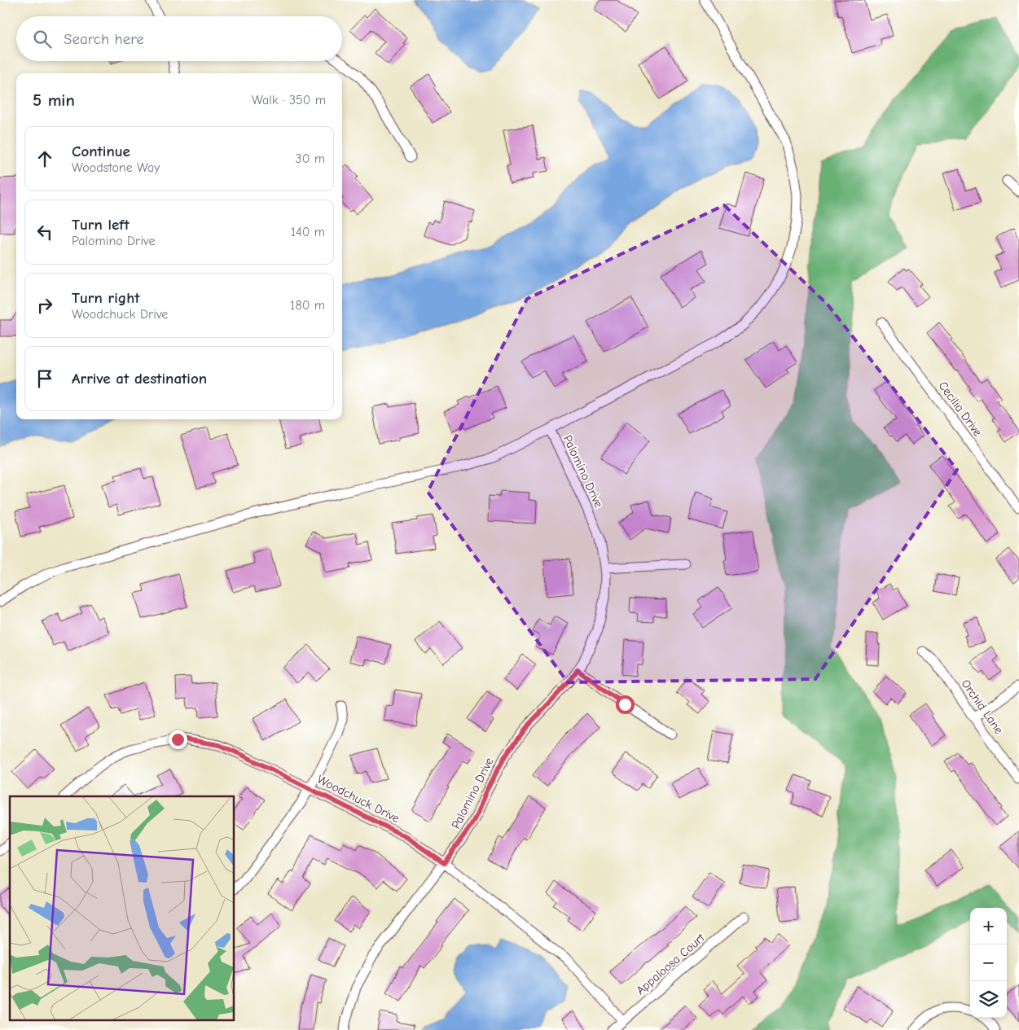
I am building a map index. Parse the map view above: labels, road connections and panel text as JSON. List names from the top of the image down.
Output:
{
  "streets": {
    "street": [
      "Cecilia Drive",
      "Palomino Drive",
      "Orchid Lane",
      "Woodchuck Drive",
      "Appaloosa Court"
    ]
  },
  "crossings": [
    ["Palomino Drive", "Woodchuck Drive"],
    ["Woodchuck Drive", "Appaloosa Court"]
  ],
  "page": {
    "search": "Search here",
    "heading": ["5 min", "Walk · 350 m"],
    "list": [
      ["Continue", "Woodstone Way", "30 m"],
      ["Turn left", "Palomino Drive", "140 m"],
      ["Turn right", "Woodchuck Drive", "180 m"],
      "Arrive at destination"
    ],
    "map_buttons": ["+", "−"]
  }
}
